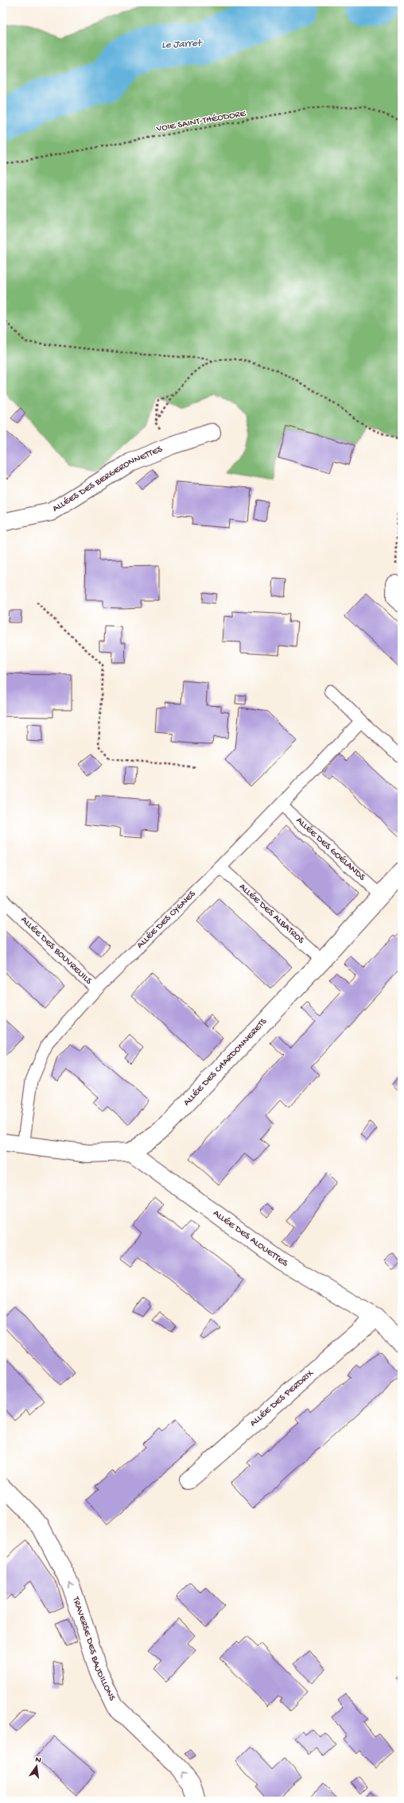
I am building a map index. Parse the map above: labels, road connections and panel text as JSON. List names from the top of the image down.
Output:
{
  "streets": {
    "street": [
      "ALLÉES DES BERGERONNETTES",
      "ALLÉE DES CHARDONNERETS",
      "ALLÉE DES ALOUETTES",
      "ALLÉE DES PERDRIX",
      "TRAVERSE DES BAUDILLONS"
    ],
    "lane": [
      "ALLÉE DES GOÉLANDS",
      "ALLÉE DES ALBATROS",
      "ALLÉE DES CYGNES",
      "ALLÉE DES BOUVREUILS"
    ],
    "path": ["VOIE SAINT-THÉODORE"]
  },
  "crossings": [
    ["ALLÉE DES GOÉLANDS", "ALLÉE DES CYGNES"],
    ["ALLÉE DES GOÉLANDS", "ALLÉE DES CHARDONNERETS"],
    ["ALLÉE DES ALBATROS", "ALLÉE DES CYGNES"],
    ["ALLÉE DES ALBATROS", "ALLÉE DES CHARDONNERETS"],
    ["ALLÉE DES CYGNES", "ALLÉE DES BOUVREUILS"],
    ["ALLÉE DES CYGNES", "ALLÉE DES CHARDONNERETS"],
    ["ALLÉE DES CHARDONNERETS", "ALLÉE DES ALOUETTES"],
    ["ALLÉE DES ALOUETTES", "ALLÉE DES PERDRIX"]
  ],
  "one_way": ["TRAVERSE DES BAUDILLONS"],
  "water": ["Le Jarret"],
  "north": "top"
}
